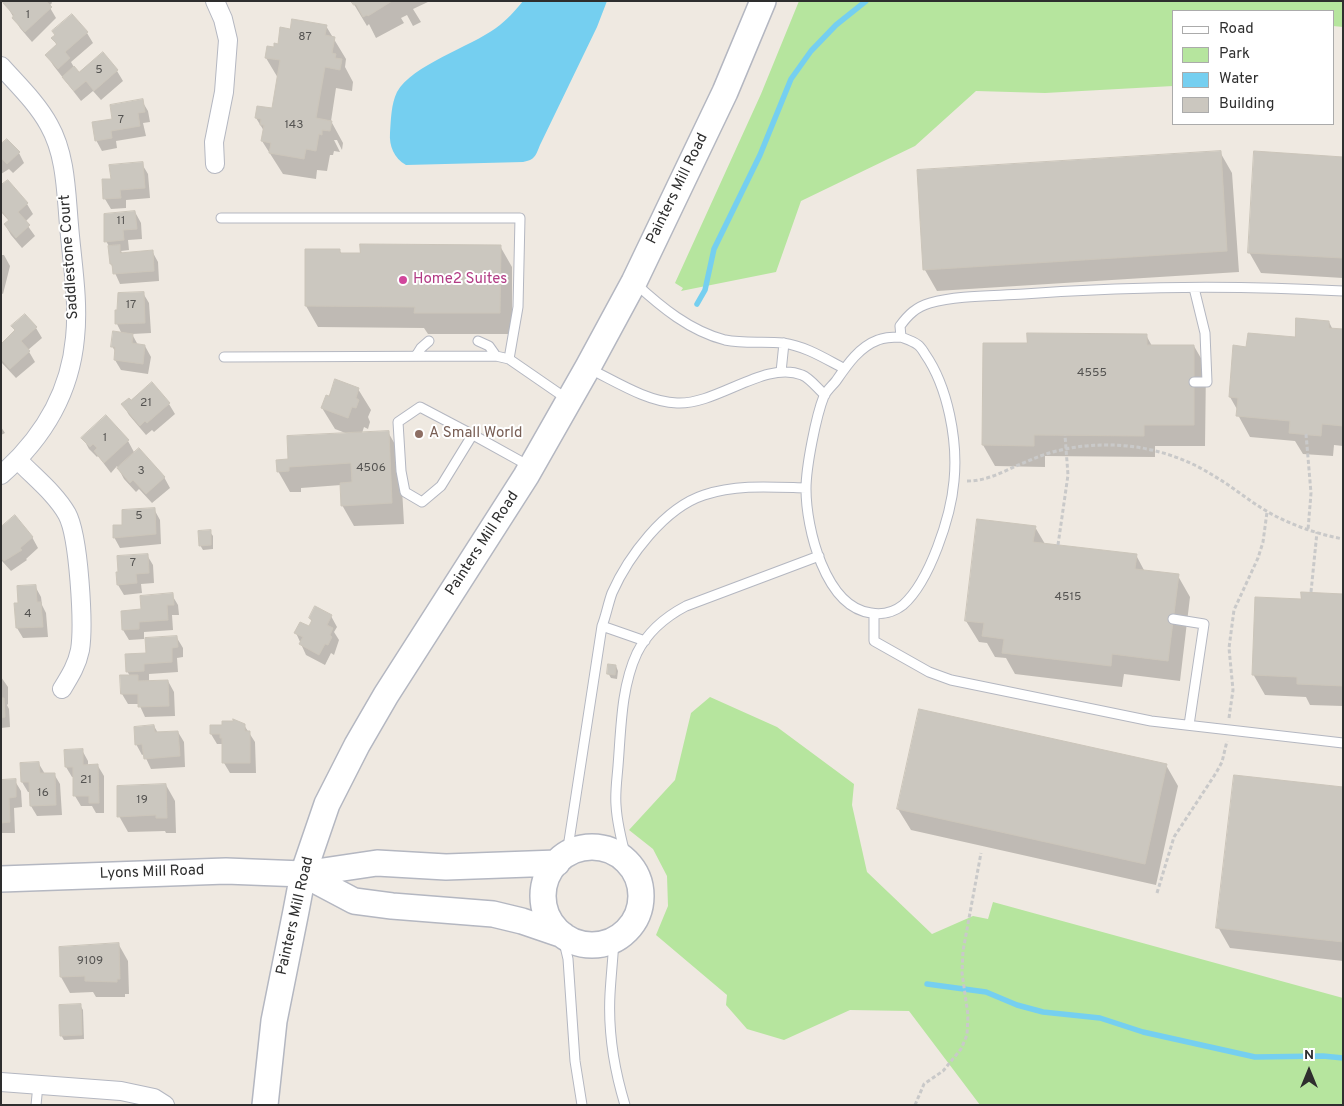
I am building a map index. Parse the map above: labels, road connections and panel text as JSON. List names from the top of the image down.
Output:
{
  "streets": {
    "main road": ["Painters Mill Road", "Lyons Mill Road"],
    "street": ["Saddlestone Court"]
  },
  "crossings": [
    ["Painters Mill Road", "Lyons Mill Road"]
  ],
  "places": ["Home2 Suites", "A Small World"],
  "house_numbers": [
    "1",
    "87",
    "5",
    "7",
    "143",
    "11",
    "17",
    "4555",
    "21",
    "1",
    "4506",
    "3",
    "5",
    "7",
    "4515",
    "4",
    "21",
    "16",
    "19",
    "9109"
  ],
  "legend": [
    "Road",
    "Park",
    "Water",
    "Building"
  ],
  "north": "top"
}
